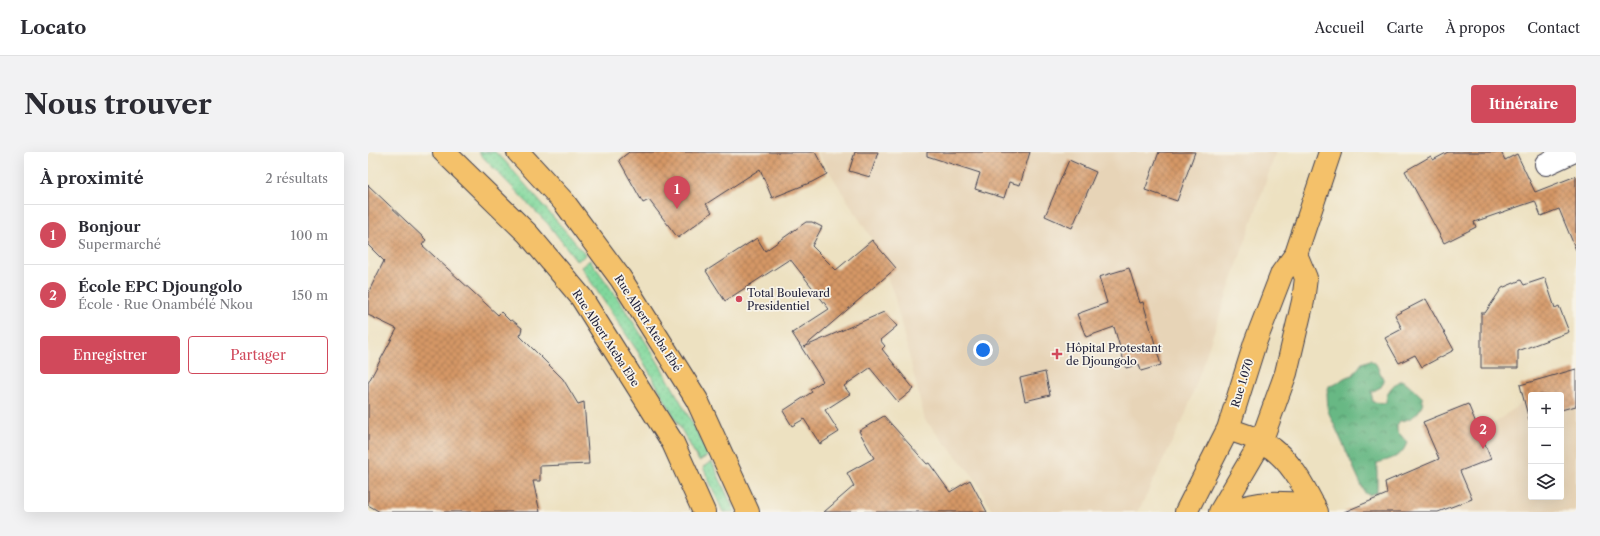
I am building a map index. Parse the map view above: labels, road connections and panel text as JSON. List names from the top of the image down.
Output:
{
  "streets": {
    "main road": ["Rue Albert Ateba Ebé", "Rue Albert Ateba Ebe", "Rue 1.070"]
  },
  "places": {
    "other": ["Total Boulevard Presidentiel"],
    "health": ["Hôpital Protestant de Djoungolo"]
  },
  "page": {
    "header": "Locato",
    "nav": [
      "Accueil",
      "Carte",
      "À propos",
      "Contact"
    ],
    "buttons": [
      "Itinéraire",
      ["Enregistrer", "Partager"]
    ],
    "title": "Nous trouver",
    "heading": ["À proximité", "2 résultats"],
    "pins": ["1", "2"],
    "list": [
      {
        "mark": "1",
        "name": "Bonjour",
        "note": "Supermarché",
        "value": "100 m"
      },
      {
        "mark": "2",
        "name": "École EPC Djoungolo",
        "note": "École · Rue Onambélé Nkou",
        "value": "150 m"
      }
    ],
    "map_buttons": ["+", "−"]
  }
}
